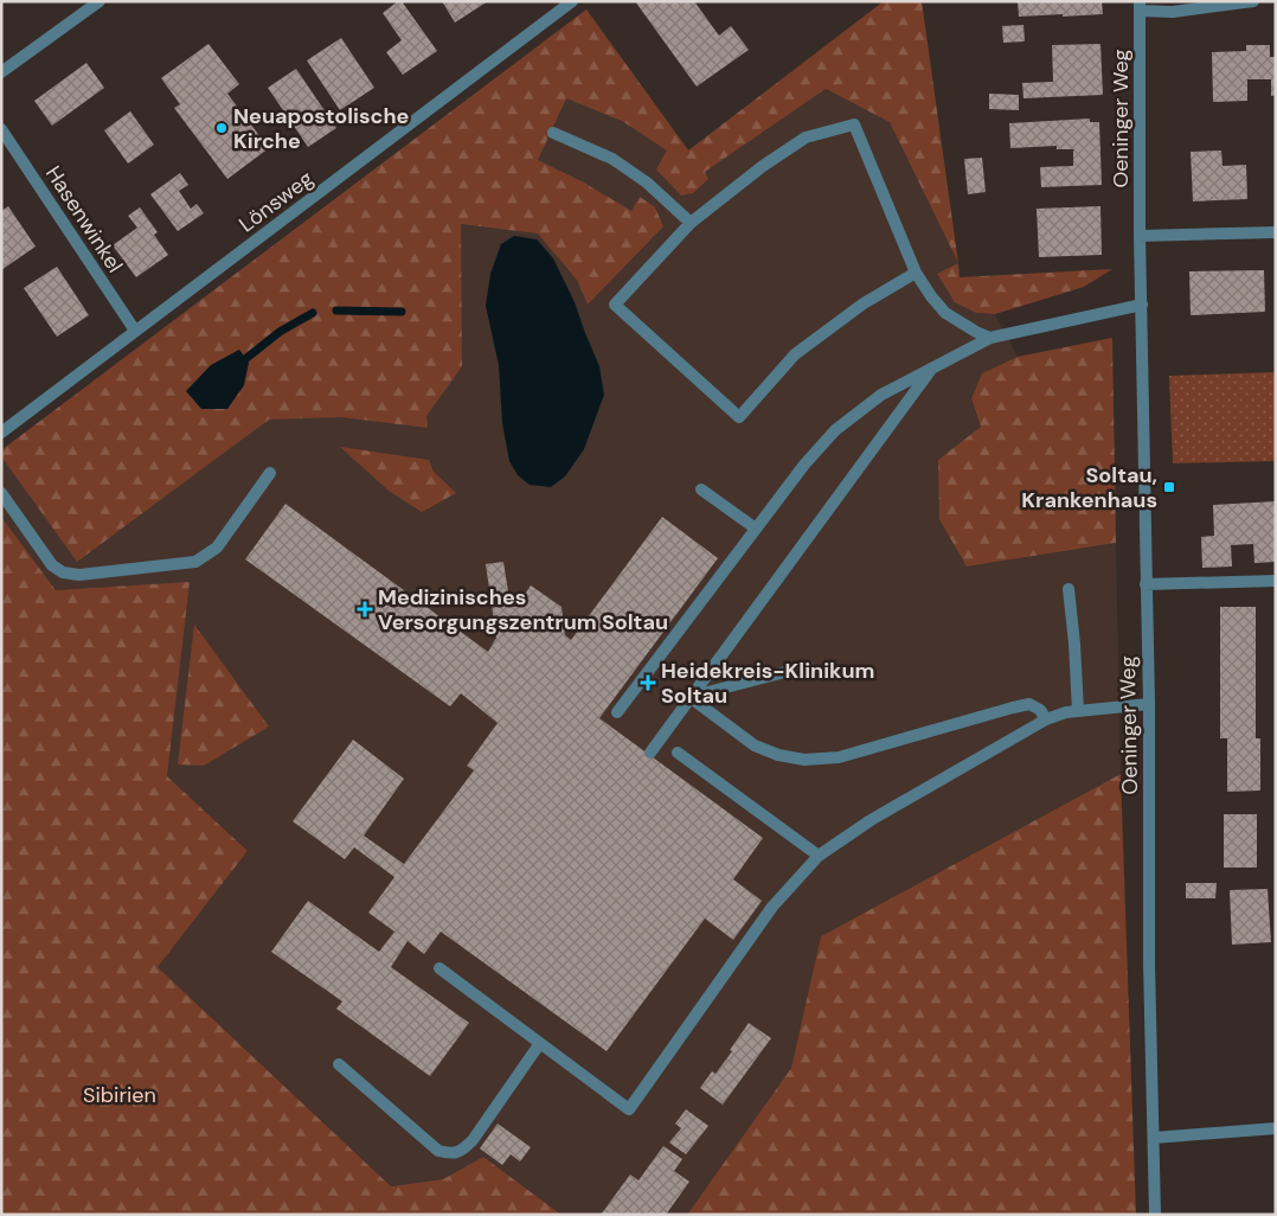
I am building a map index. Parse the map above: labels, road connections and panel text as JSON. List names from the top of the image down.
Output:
{
  "streets": {
    "street": ["Oeninger Weg", "Lönsweg", "Hasenwinkel"]
  },
  "crossings": [
    ["Lönsweg", "Hasenwinkel"]
  ],
  "parks": ["Sibirien"],
  "places": {
    "other": ["Neuapostolische Kirche"],
    "transit": ["Soltau, Krankenhaus"],
    "health": ["Medizinisches Versorgungszentrum Soltau", "Heidekreis-Klinikum Soltau"]
  }
}
